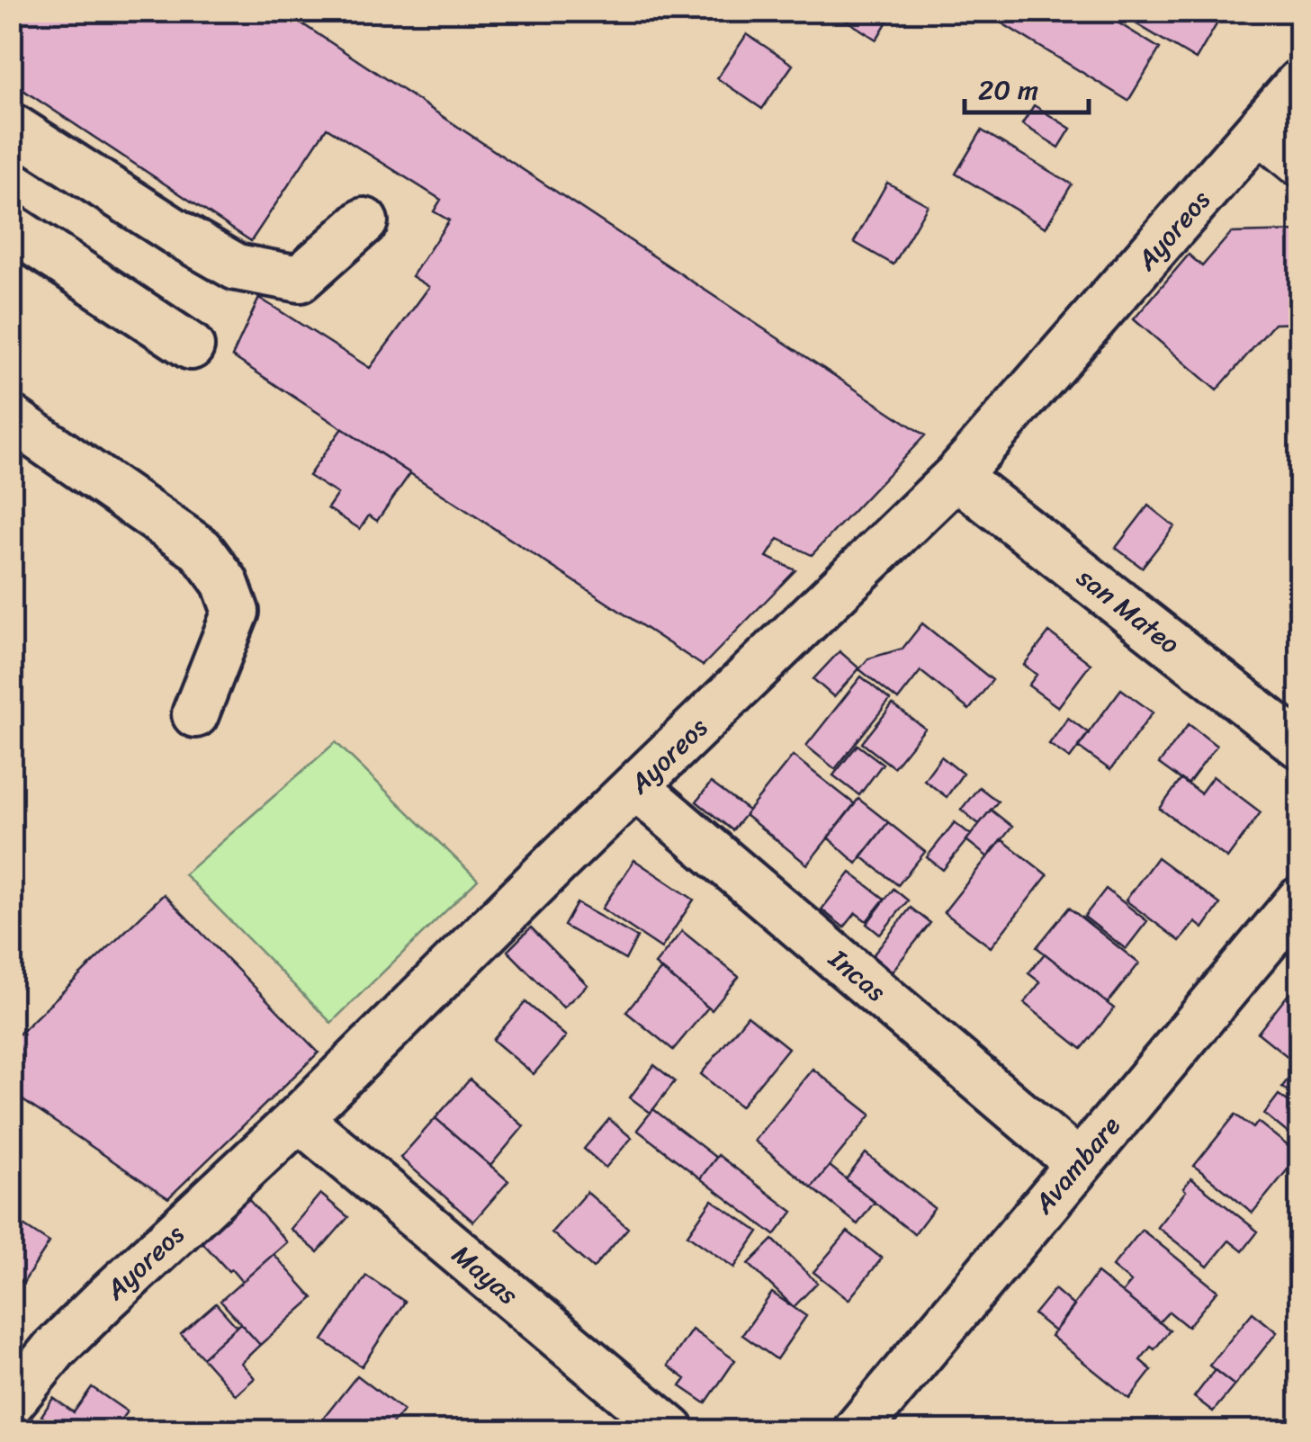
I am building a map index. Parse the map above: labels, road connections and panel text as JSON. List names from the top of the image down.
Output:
{
  "streets": {
    "street": [
      "Ayoreos",
      "san Mateo",
      "Incas",
      "Avambare",
      "Mayas"
    ]
  },
  "crossings": [
    ["Ayoreos", "san Mateo"],
    ["Ayoreos", "Incas"],
    ["Ayoreos", "Mayas"],
    ["Incas", "Avambare"]
  ],
  "scale_bar": "20 m"
}
